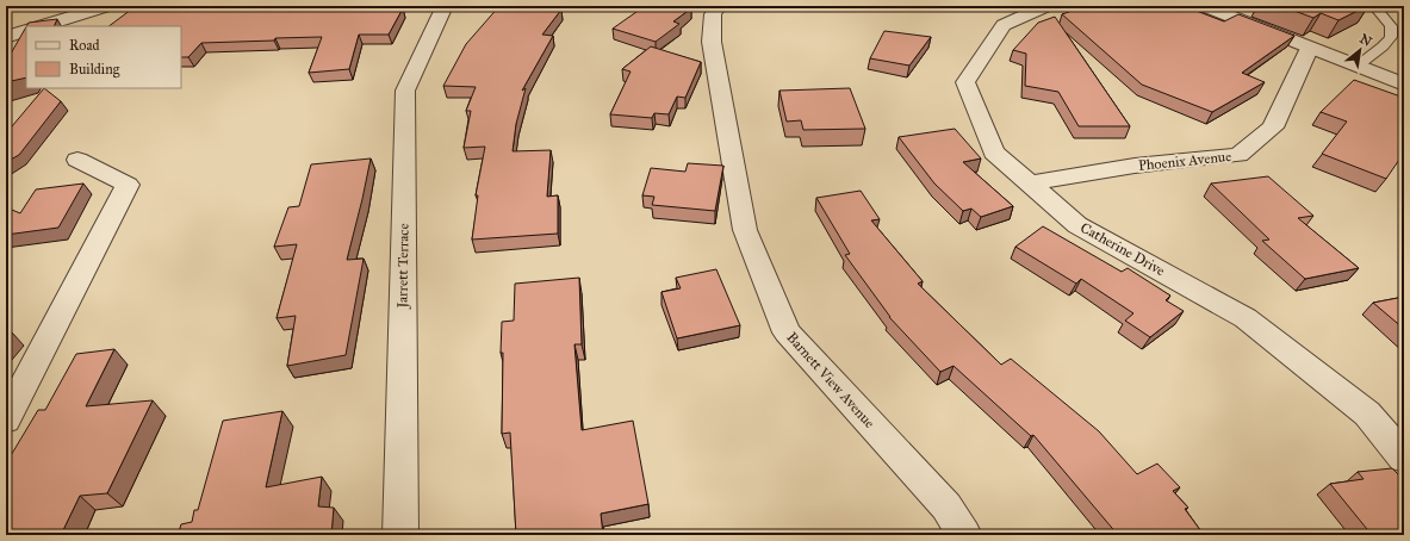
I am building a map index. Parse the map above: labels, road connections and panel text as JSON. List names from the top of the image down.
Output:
{
  "streets": {
    "street": [
      "Phoenix Avenue",
      "Catherine Drive",
      "Jarrett Terrace",
      "Barnett View Avenue"
    ]
  },
  "crossings": [
    ["Phoenix Avenue", "Catherine Drive"]
  ],
  "legend": ["Road", "Building"],
  "north": "top right"
}
